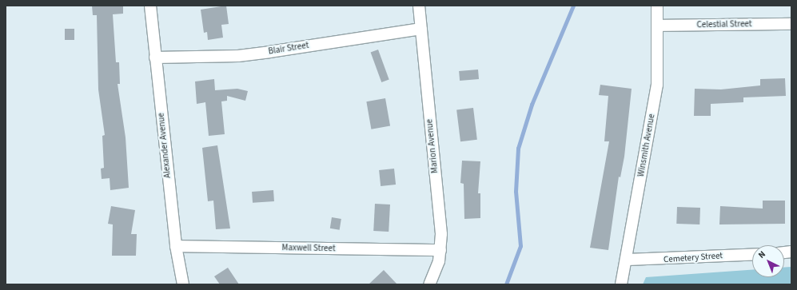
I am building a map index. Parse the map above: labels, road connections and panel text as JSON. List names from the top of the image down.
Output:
{
  "streets": {
    "street": [
      "Celestial Street",
      "Blair Street",
      "Alexander Avenue",
      "Winsmith Avenue",
      "Marion Avenue",
      "Maxwell Street",
      "Cemetery Street"
    ]
  },
  "crossings": [
    ["Celestial Street", "Winsmith Avenue"],
    ["Blair Street", "Alexander Avenue"],
    ["Blair Street", "Marion Avenue"],
    ["Alexander Avenue", "Maxwell Street"],
    ["Winsmith Avenue", "Cemetery Street"],
    ["Marion Avenue", "Maxwell Street"]
  ],
  "north": "top left"
}
